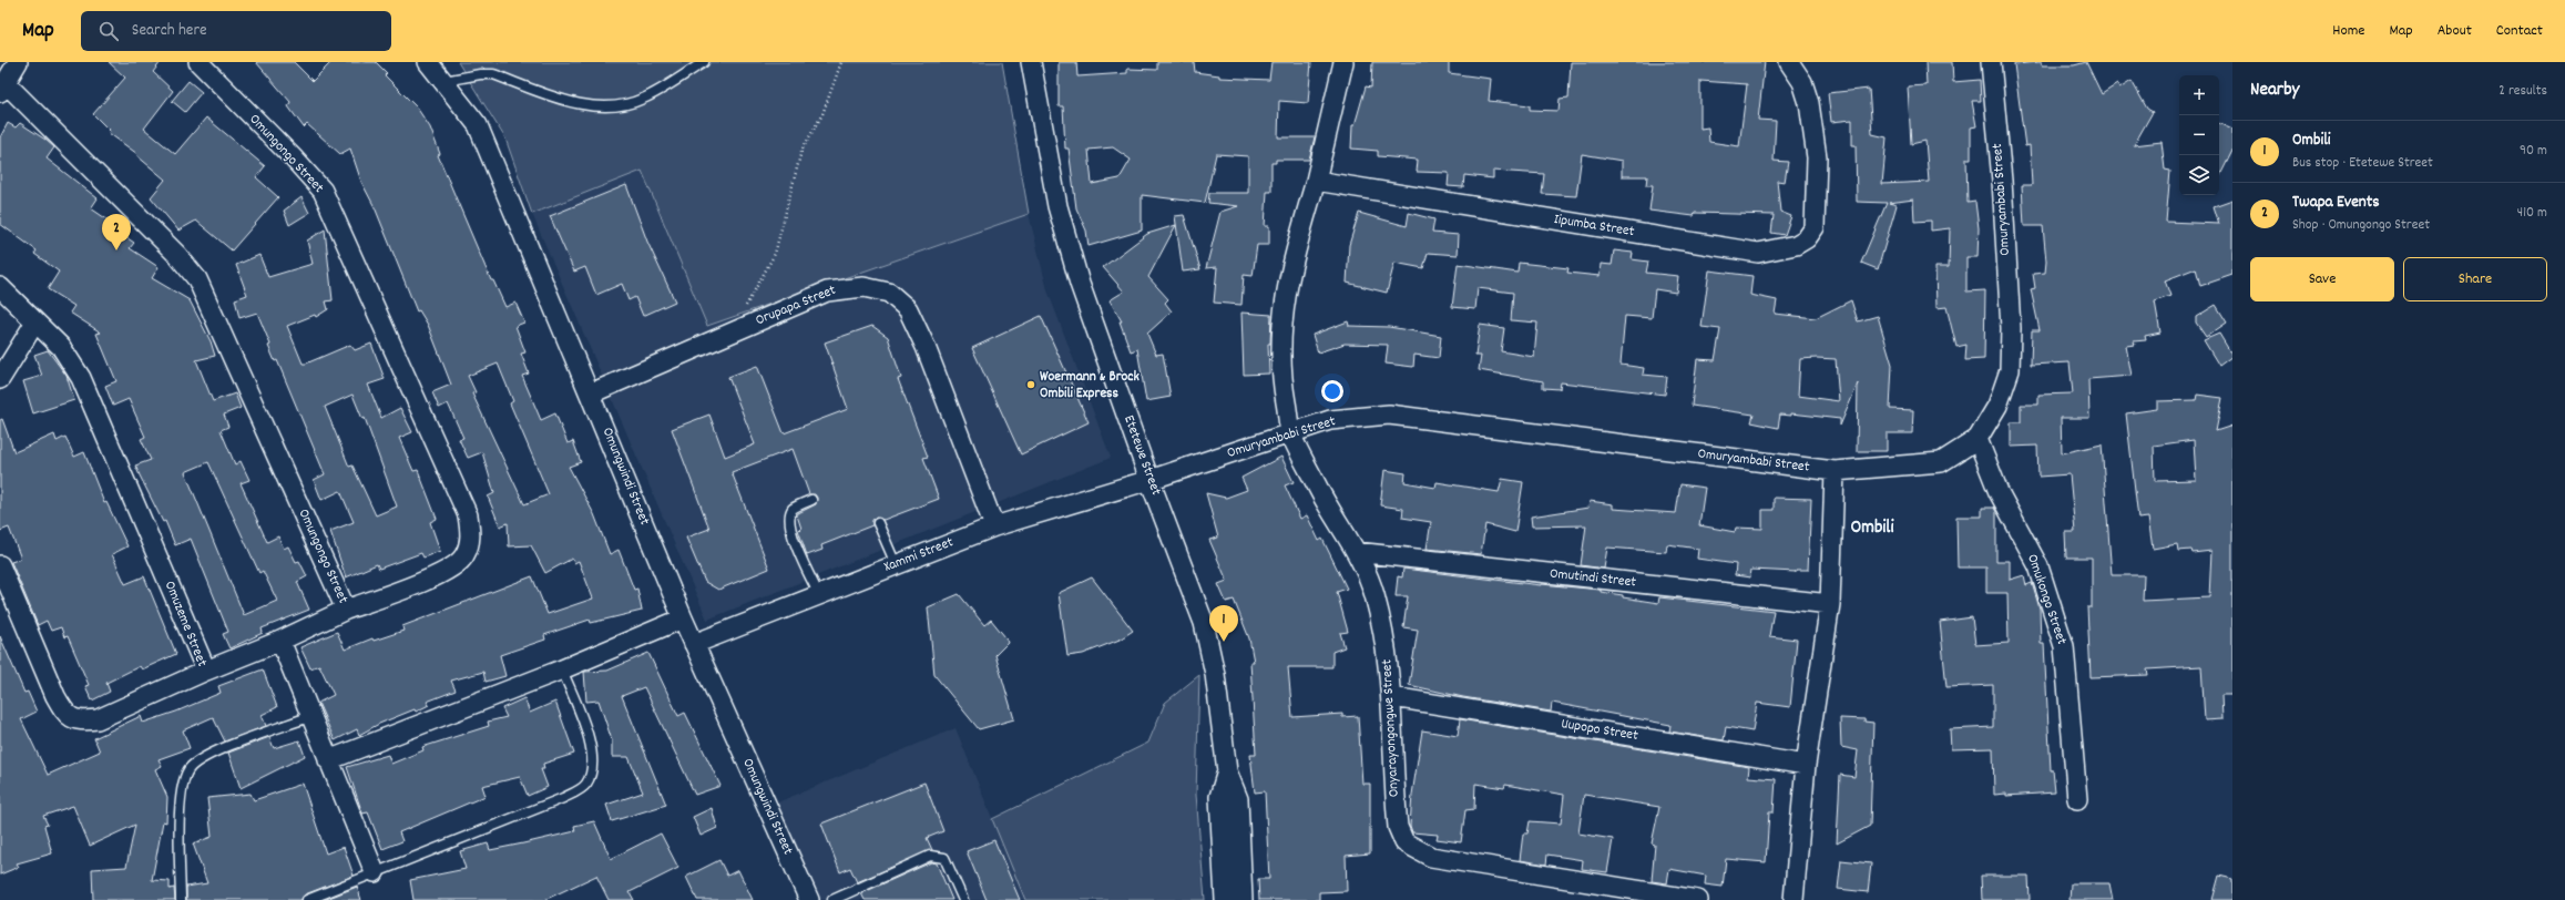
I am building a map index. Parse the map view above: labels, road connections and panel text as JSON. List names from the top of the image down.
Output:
{
  "streets": {
    "street": [
      "Omungongo Street",
      "Omuryambabi Street",
      "Iipumba Street",
      "Orupapa Street",
      "Etetewe Street",
      "Omungwindi Street",
      "Xammi Street",
      "Omutindi Street",
      "Omukongo Street",
      "Omuzeme Street",
      "Onyarayongongwe Street",
      "Uupopo Street"
    ]
  },
  "crossings": [
    ["Omuryambabi Street", "Etetewe Street"],
    ["Omuryambabi Street", "Xammi Street"],
    ["Omuryambabi Street", "Omukongo Street"],
    ["Omuryambabi Street", "Onyarayongongwe Street"],
    ["Iipumba Street", "Onyarayongongwe Street"],
    ["Orupapa Street", "Omungwindi Street"],
    ["Orupapa Street", "Xammi Street"],
    ["Etetewe Street", "Xammi Street"],
    ["Omungwindi Street", "Xammi Street"],
    ["Omutindi Street", "Onyarayongongwe Street"],
    ["Onyarayongongwe Street", "Uupopo Street"]
  ],
  "districts": ["Ombili"],
  "places": ["Woermann & Brock Ombili Express"],
  "page": {
    "header": "Map",
    "search": "Search here",
    "nav": [
      "Home",
      "Map",
      "About",
      "Contact"
    ],
    "heading": ["Nearby", "2 results"],
    "map_buttons": ["+", "−"],
    "list": [
      {
        "mark": "1",
        "name": "Ombili",
        "note": "Bus stop · Etetewe Street",
        "value": "90 m"
      },
      {
        "mark": "2",
        "name": "Twapa Events",
        "note": "Shop · Omungongo Street",
        "value": "410 m"
      }
    ],
    "pins": ["2", "1"],
    "buttons": ["Save", "Share"]
  }
}
